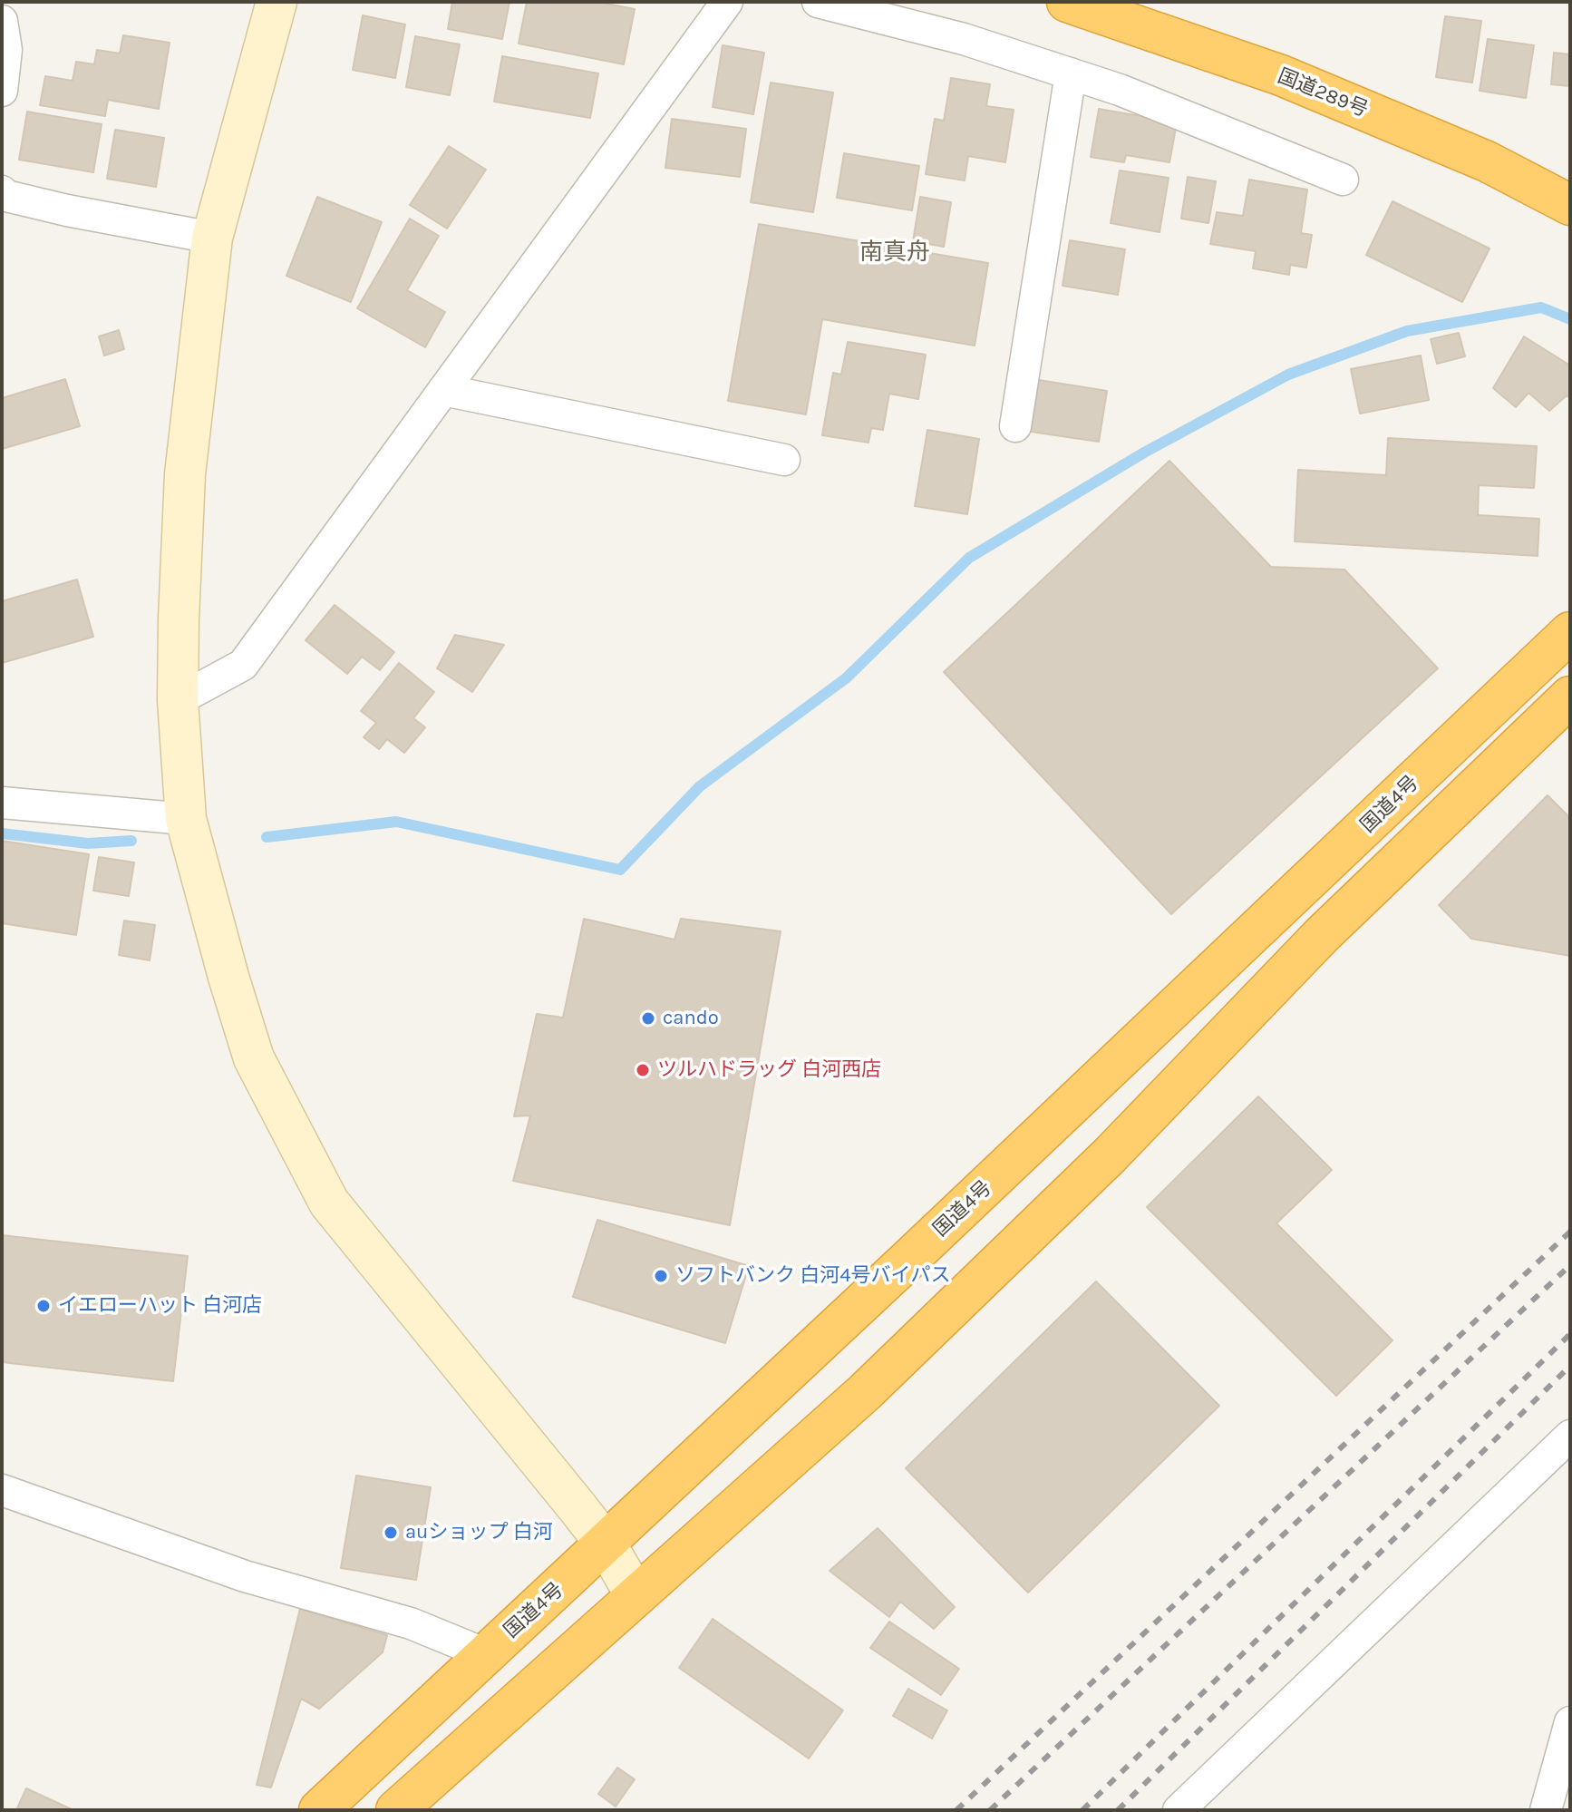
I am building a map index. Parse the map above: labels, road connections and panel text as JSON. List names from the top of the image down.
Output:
{
  "streets": {
    "highway": ["国道289号", "国道4号"]
  },
  "districts": ["南真舟"],
  "places": [
    "cando",
    "ツルハドラッグ 白河西店",
    "ソフトバンク 白河4号バイパス",
    "イエローハット 白河店",
    "auショップ 白河"
  ]
}
